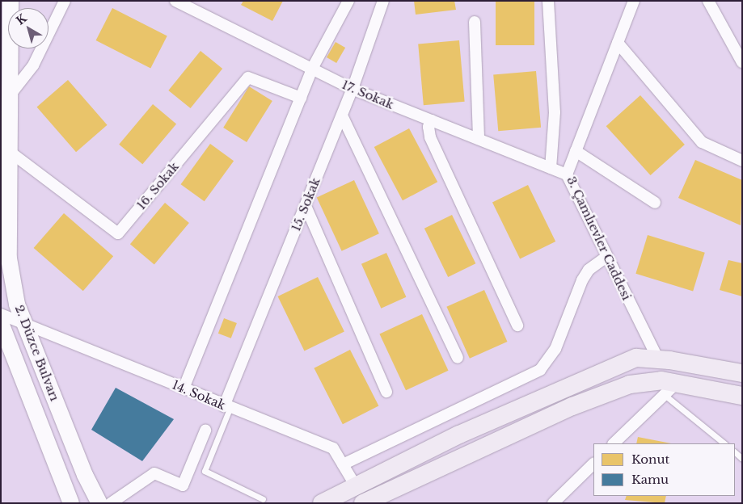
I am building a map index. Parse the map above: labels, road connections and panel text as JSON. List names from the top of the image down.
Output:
{
  "streets": {
    "street": [
      "17. Sokak",
      "16. Sokak",
      "15. Sokak",
      "3. Çamlıevler Caddesi",
      "2. Düzce Bulvarı",
      "14. Sokak"
    ]
  },
  "crossings": [
    ["17. Sokak", "15. Sokak"],
    ["17. Sokak", "3. Çamlıevler Caddesi"],
    ["16. Sokak", "2. Düzce Bulvarı"],
    ["15. Sokak", "14. Sokak"],
    ["2. Düzce Bulvarı", "14. Sokak"]
  ],
  "legend": ["Konut", "Kamu"],
  "north": "top left"
}
